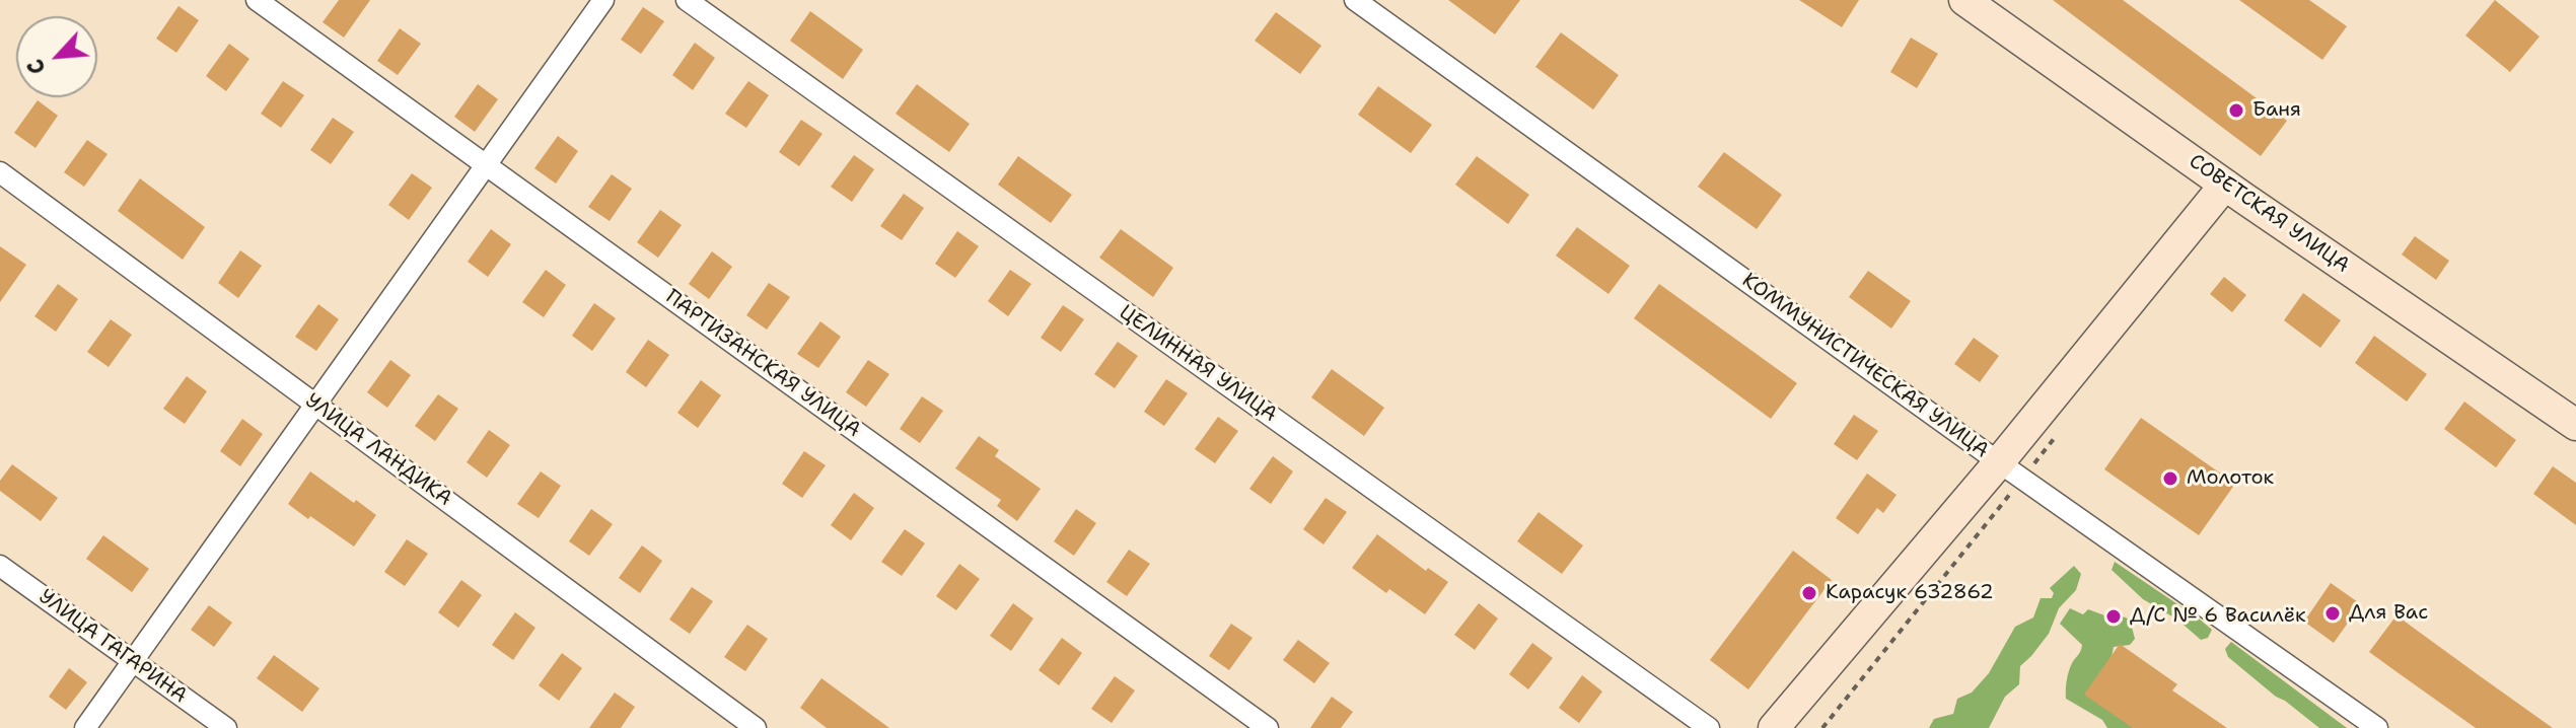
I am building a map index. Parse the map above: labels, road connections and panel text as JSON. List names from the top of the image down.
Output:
{
  "streets": {
    "street": [
      "СОВЕТСКАЯ УЛИЦА",
      "ПАРТИЗАНСКАЯ УЛИЦА",
      "ЦЕЛИННАЯ УЛИЦА",
      "КОММУНИСТИЧЕСКАЯ УЛИЦА",
      "УЛИЦА ЛАНДИКА",
      "УЛИЦА ГАГАРИНА"
    ]
  },
  "places": [
    "Баня",
    "Молоток",
    "Карасук 632862",
    "Для Вас",
    "Д/С № 6 Василёк"
  ],
  "north": "bottom left"
}
